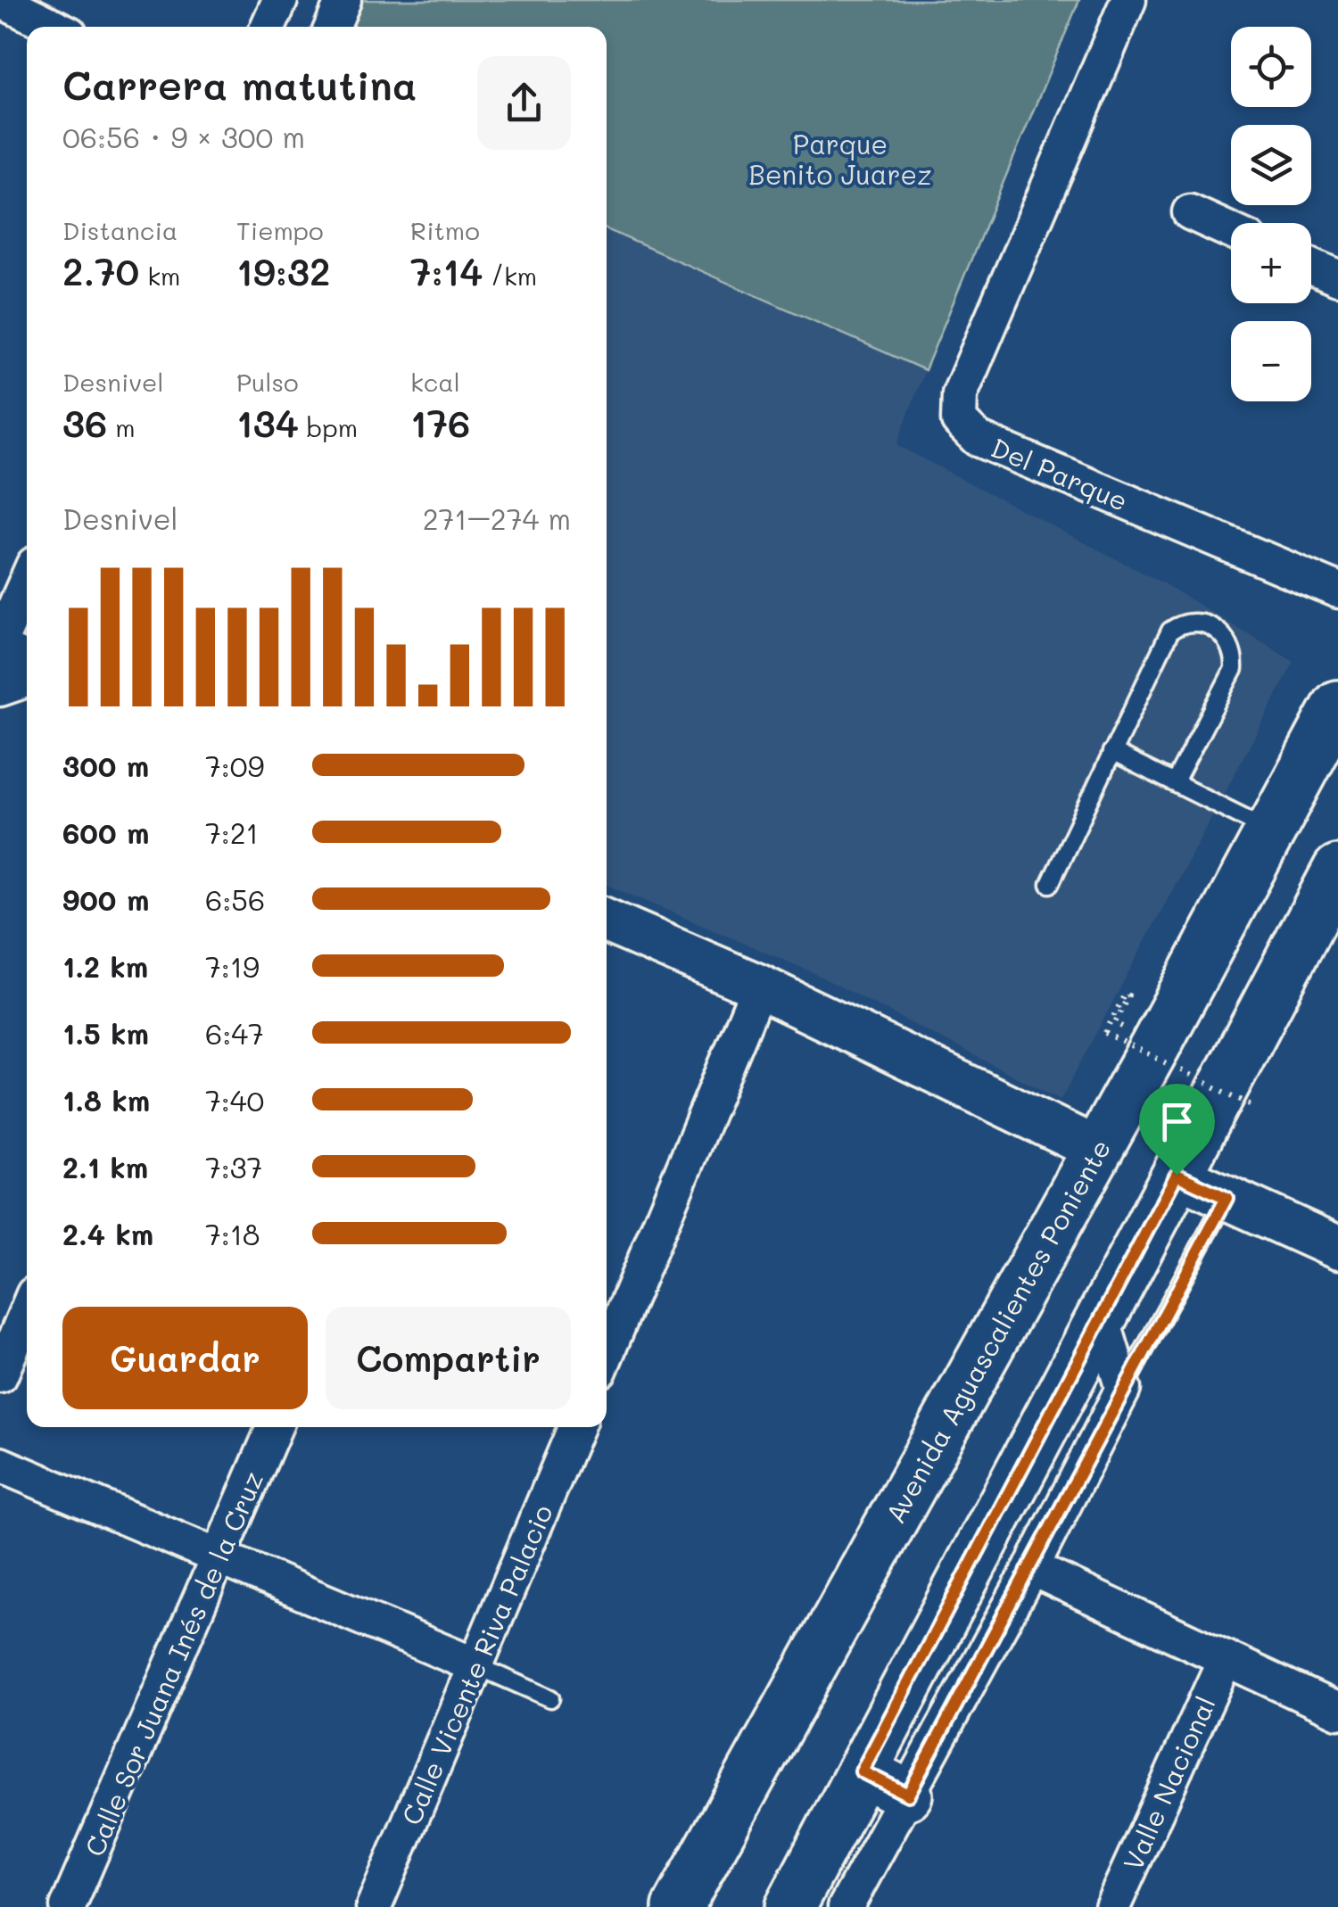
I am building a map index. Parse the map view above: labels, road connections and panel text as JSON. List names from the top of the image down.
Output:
{
  "streets": {
    "main road": ["Avenida Aguascalientes Poniente"],
    "street": [
      "Del Parque",
      "Calle Sor Juana Inés de la Cruz",
      "Calle Vicente Riva Palacio",
      "Valle Nacional"
    ]
  },
  "parks": ["Parque Benito Juarez"],
  "page": {
    "map_buttons": ["+", "−"],
    "heading": ["Carrera matutina", "06:56 · 9 × 300 m"],
    "stats": [
      ["Distancia", "2.70 km"],
      ["Tiempo", "19:32"],
      ["Ritmo", "7:14 /km"],
      ["Desnivel", "36 m"],
      ["Pulso", "134 bpm"],
      ["kcal", "176"]
    ],
    "chart": ["Desnivel", "271–274 m"],
    "list": [
      {
        "name": "300 m",
        "note": "7:09"
      },
      {
        "name": "600 m",
        "note": "7:21"
      },
      {
        "name": "900 m",
        "note": "6:56"
      },
      {
        "name": "1.2 km",
        "note": "7:19"
      },
      {
        "name": "1.5 km",
        "note": "6:47"
      },
      {
        "name": "1.8 km",
        "note": "7:40"
      },
      {
        "name": "2.1 km",
        "note": "7:37"
      },
      {
        "name": "2.4 km",
        "note": "7:18"
      }
    ],
    "buttons": ["Guardar", "Compartir"]
  }
}
